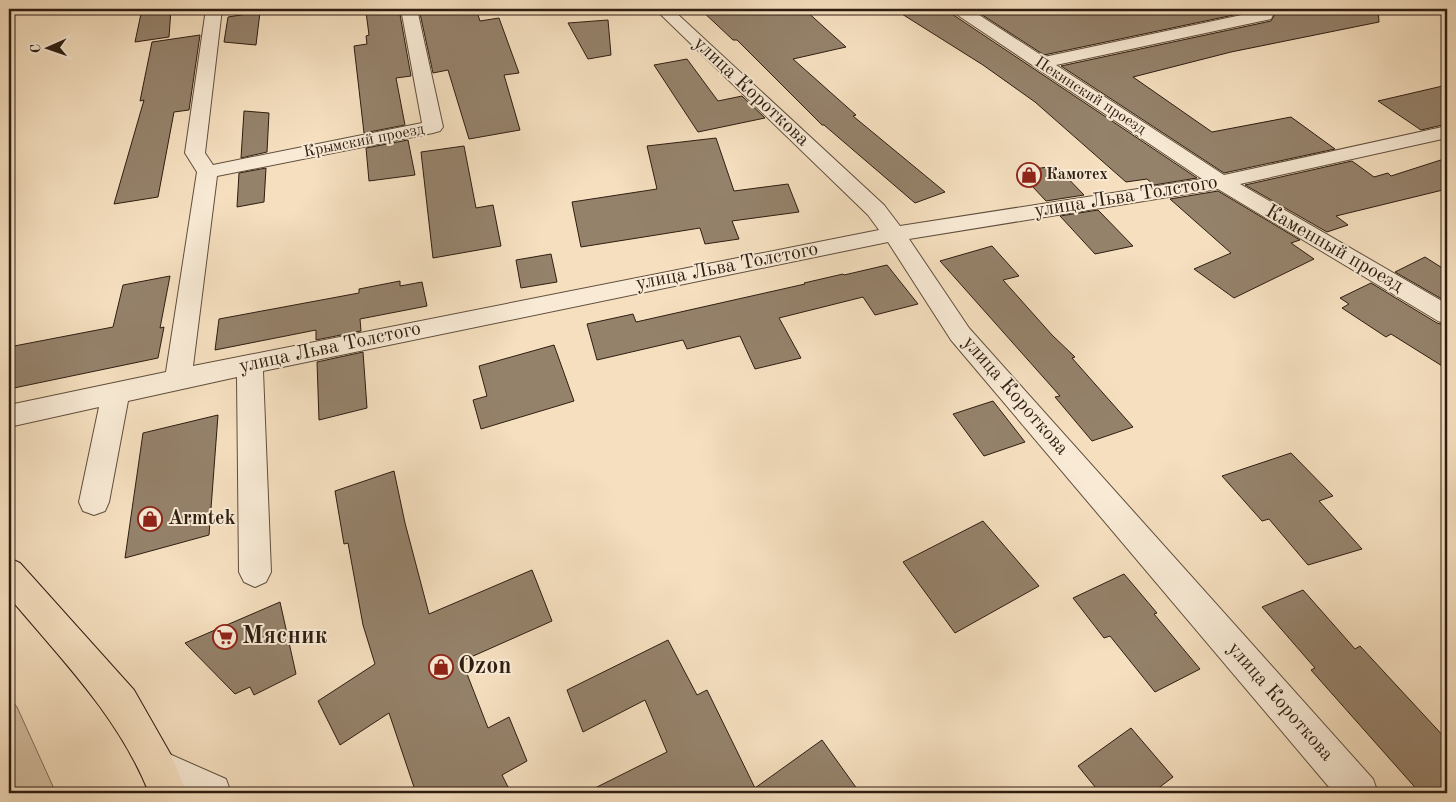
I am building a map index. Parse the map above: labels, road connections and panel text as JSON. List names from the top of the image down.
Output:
{
  "streets": {
    "street": [
      "улица Короткова",
      "Пекинский проезд",
      "Крымский проезд",
      "улица Льва Толстого",
      "Каменный проезд"
    ]
  },
  "crossings": [
    ["улица Короткова", "улица Льва Толстого"],
    ["Пекинский проезд", "улица Льва Толстого"],
    ["Пекинский проезд", "Каменный проезд"],
    ["улица Льва Толстого", "Каменный проезд"]
  ],
  "places": {
    "shop": ["Камотех", "Armtek", "Ozon"],
    "supermarket": ["Мясник"]
  },
  "north": "left"
}
